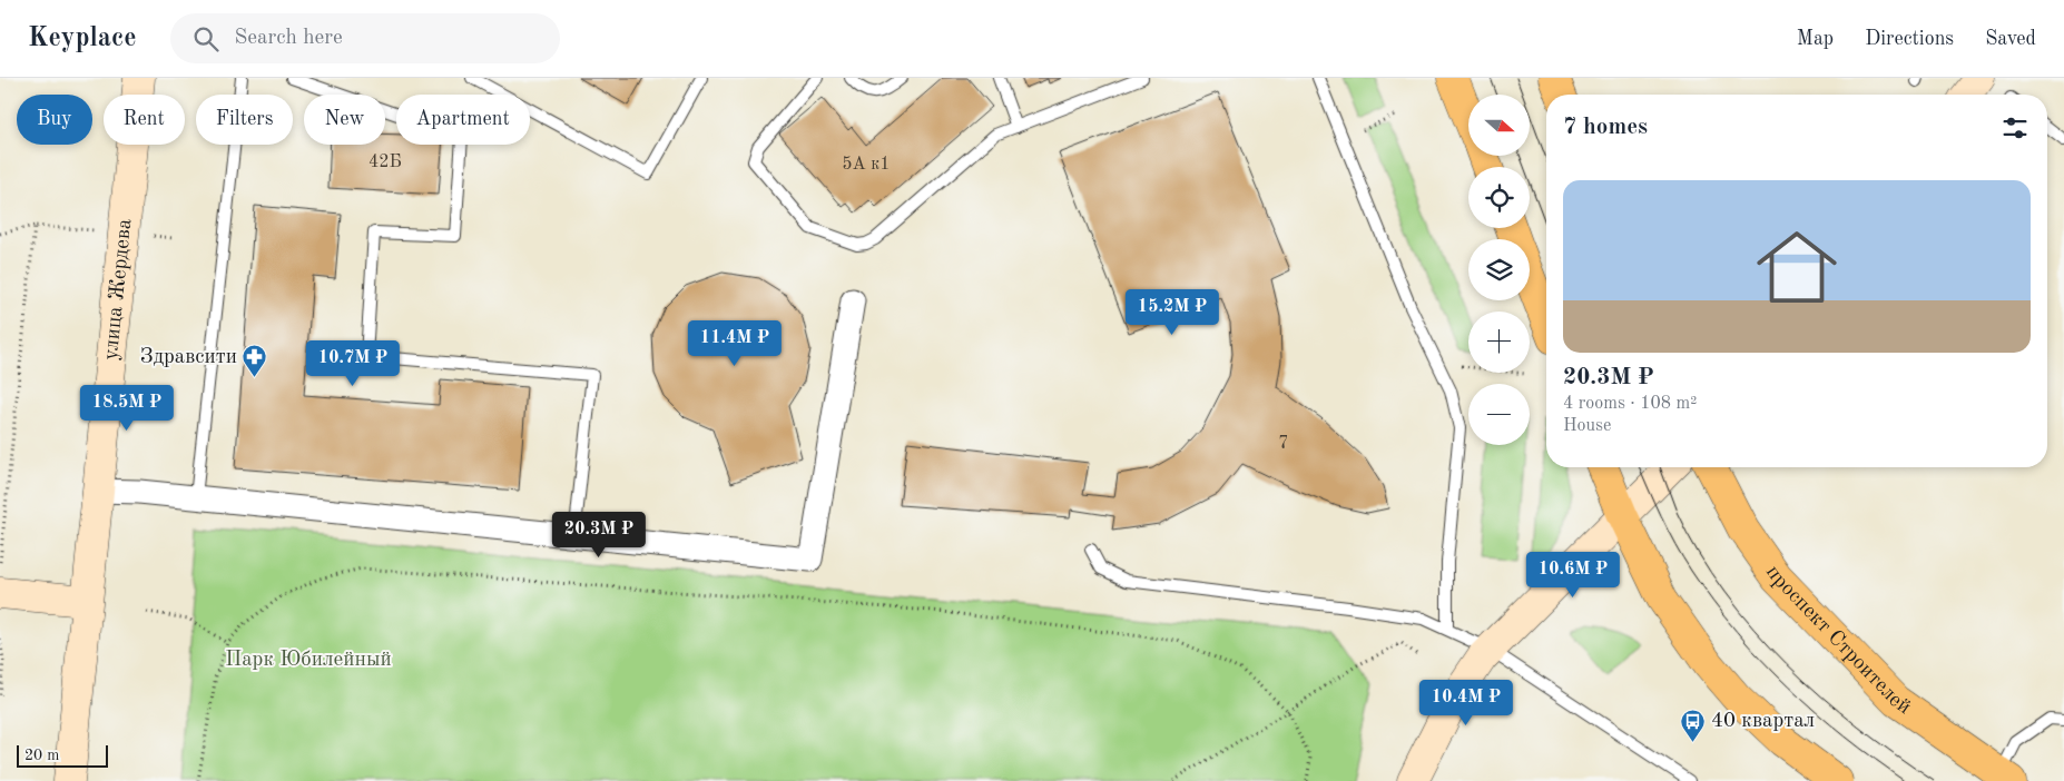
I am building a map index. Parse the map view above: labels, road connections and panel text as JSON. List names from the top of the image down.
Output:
{
  "streets": {
    "main road": ["улица Жердева", "проспект Строителей"]
  },
  "parks": ["Парк Юбилейный"],
  "places": {
    "pharmacy": ["Здравсити"],
    "bus stop": ["40 квартал"]
  },
  "house_numbers": ["42Б", "5А к1", "7"],
  "scale_bar": "20 m",
  "north": "right",
  "page": {
    "header": "Keyplace",
    "search": "Search here",
    "nav": ["Map", "Directions", "Saved"],
    "map_buttons": ["+", "−"],
    "chip": [
      "Buy",
      "Rent",
      "Filters",
      "New",
      "Apartment"
    ],
    "heading": "7 homes",
    "list": [
      {
        "name": "20.3M ₽",
        "note": "4 rooms · 108 m² · House"
      }
    ],
    "price": [
      "15.2M ₽",
      "11.4M ₽",
      "10.7M ₽",
      "18.5M ₽",
      "20.3M ₽",
      "10.6M ₽",
      "10.4M ₽"
    ],
    "scale": "20 m"
  }
}
